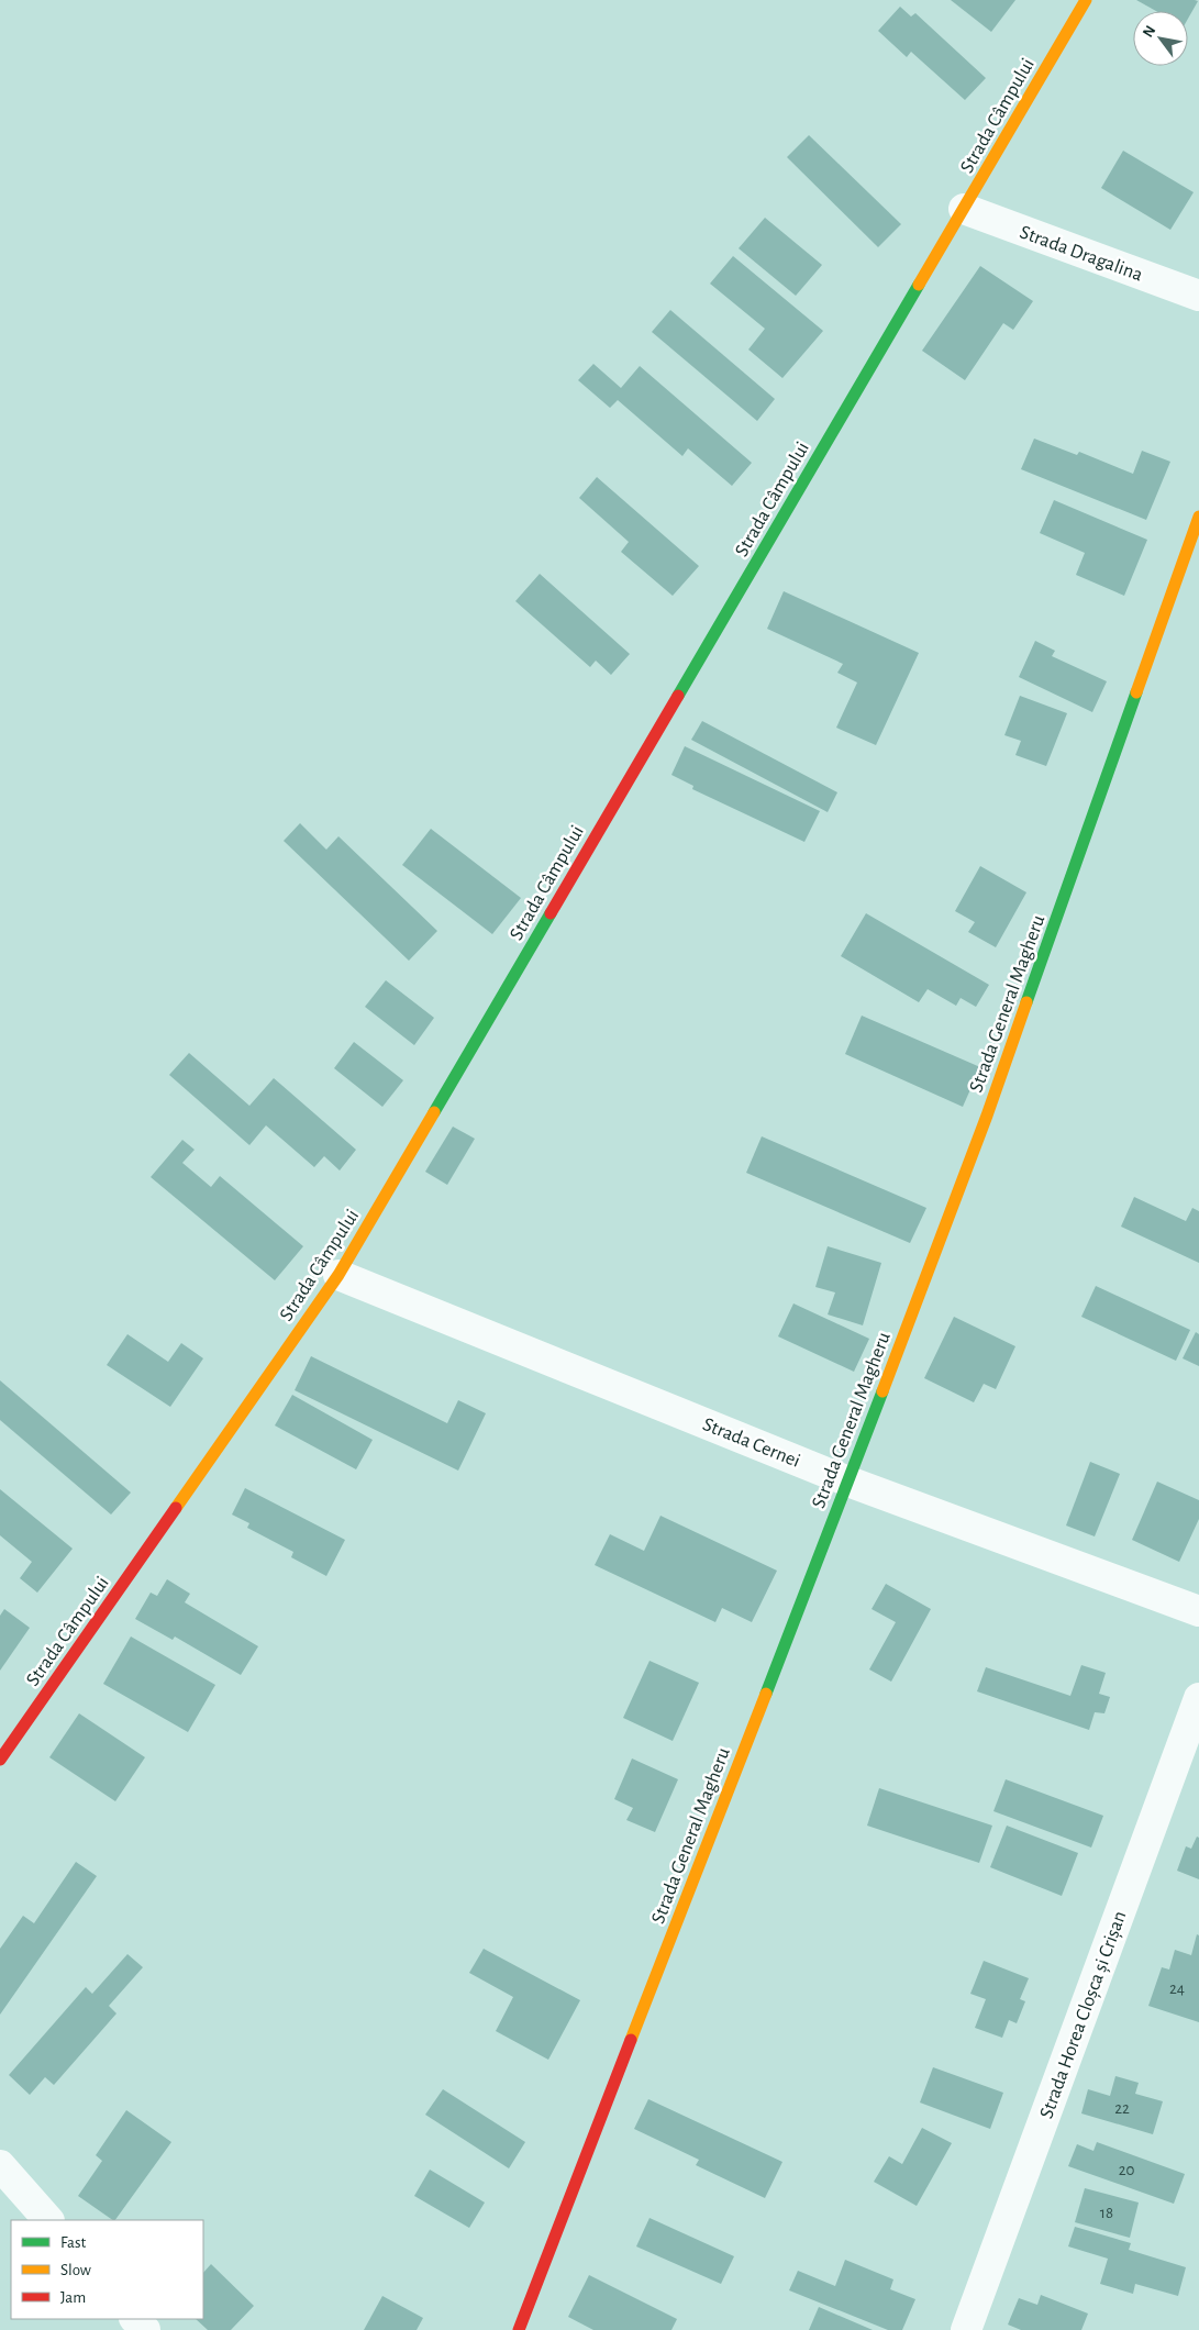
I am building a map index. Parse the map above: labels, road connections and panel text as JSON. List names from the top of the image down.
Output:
{
  "streets": {
    "street": [
      "Strada Câmpului",
      "Strada Dragalina",
      "Strada General Magheru",
      "Strada Cernei",
      "Strada Horea Cloșca și Crișan"
    ]
  },
  "crossings": [
    ["Strada Câmpului", "Strada Dragalina"],
    ["Strada Câmpului", "Strada Cernei"],
    ["Strada General Magheru", "Strada Cernei"]
  ],
  "house_numbers": [
    "24",
    "22",
    "20",
    "18"
  ],
  "legend": ["Fast", "Slow", "Jam"],
  "north": "top left"
}
